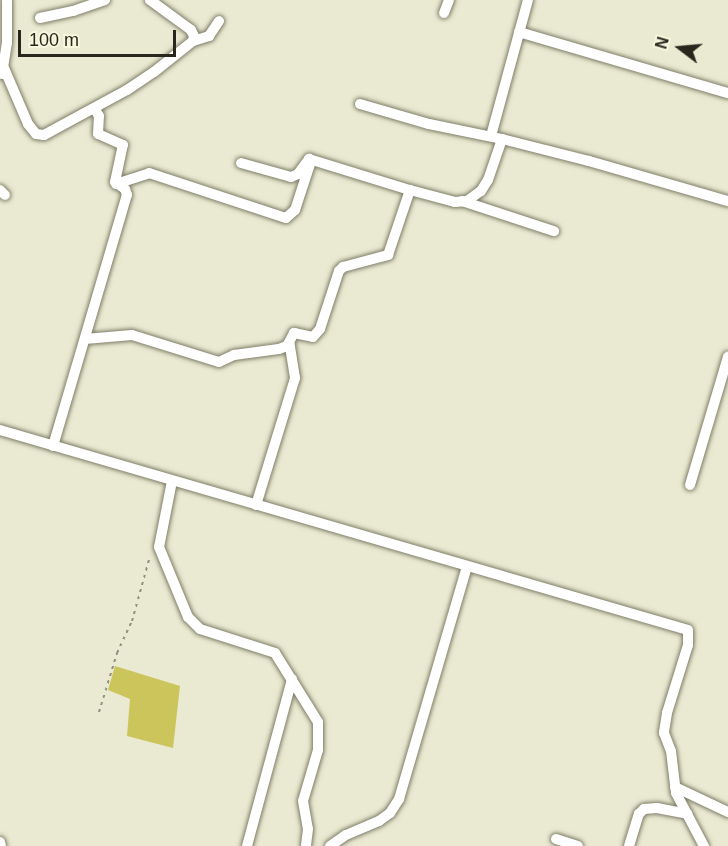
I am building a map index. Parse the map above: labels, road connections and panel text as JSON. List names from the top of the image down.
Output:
{
  "scale_bar": "100 m",
  "north": "left"
}
